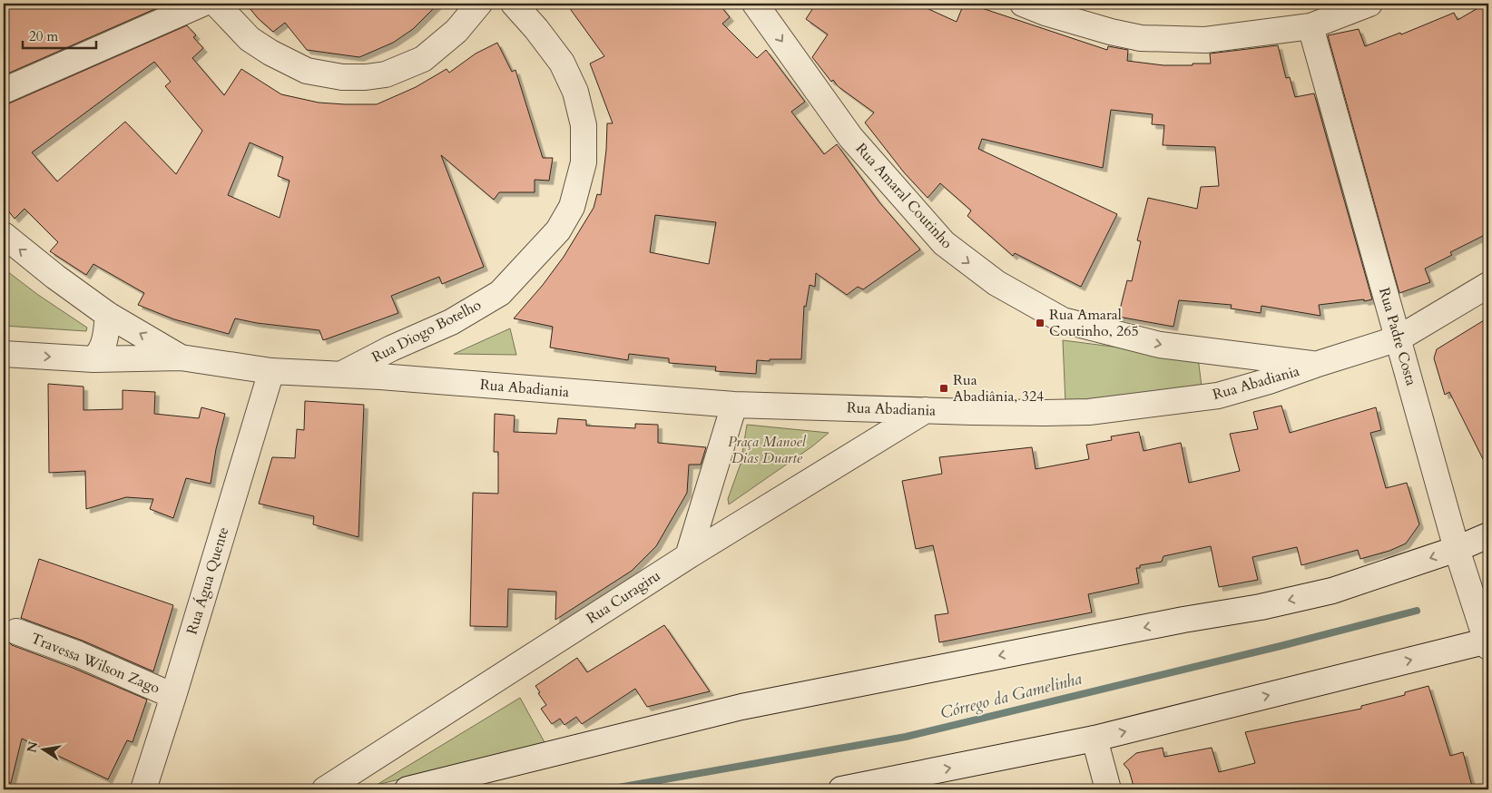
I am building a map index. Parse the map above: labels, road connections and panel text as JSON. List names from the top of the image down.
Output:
{
  "streets": {
    "street": [
      "Rua Amaral Coutinho",
      "Rua Diogo Botelho",
      "Rua Padre Costa",
      "Rua Abadiania",
      "Rua Água Quente",
      "Rua Curagiru",
      "Travessa Wilson Zago"
    ]
  },
  "crossings": [
    ["Rua Amaral Coutinho", "Rua Abadiania"],
    ["Rua Diogo Botelho", "Rua Abadiania"],
    ["Rua Padre Costa", "Rua Abadiania"],
    ["Rua Abadiania", "Rua Água Quente"],
    ["Rua Abadiania", "Rua Curagiru"],
    ["Rua Água Quente", "Travessa Wilson Zago"]
  ],
  "one_way": ["Rua Amaral Coutinho"],
  "water": ["Córrego da Gamelinha"],
  "parks": ["Praça Manoel Dias Duarte"],
  "places": {
    "transit": ["Rua Amaral Coutinho, 265", "Rua Abadiânia, 324"]
  },
  "scale_bar": "20 m",
  "north": "left"
}
